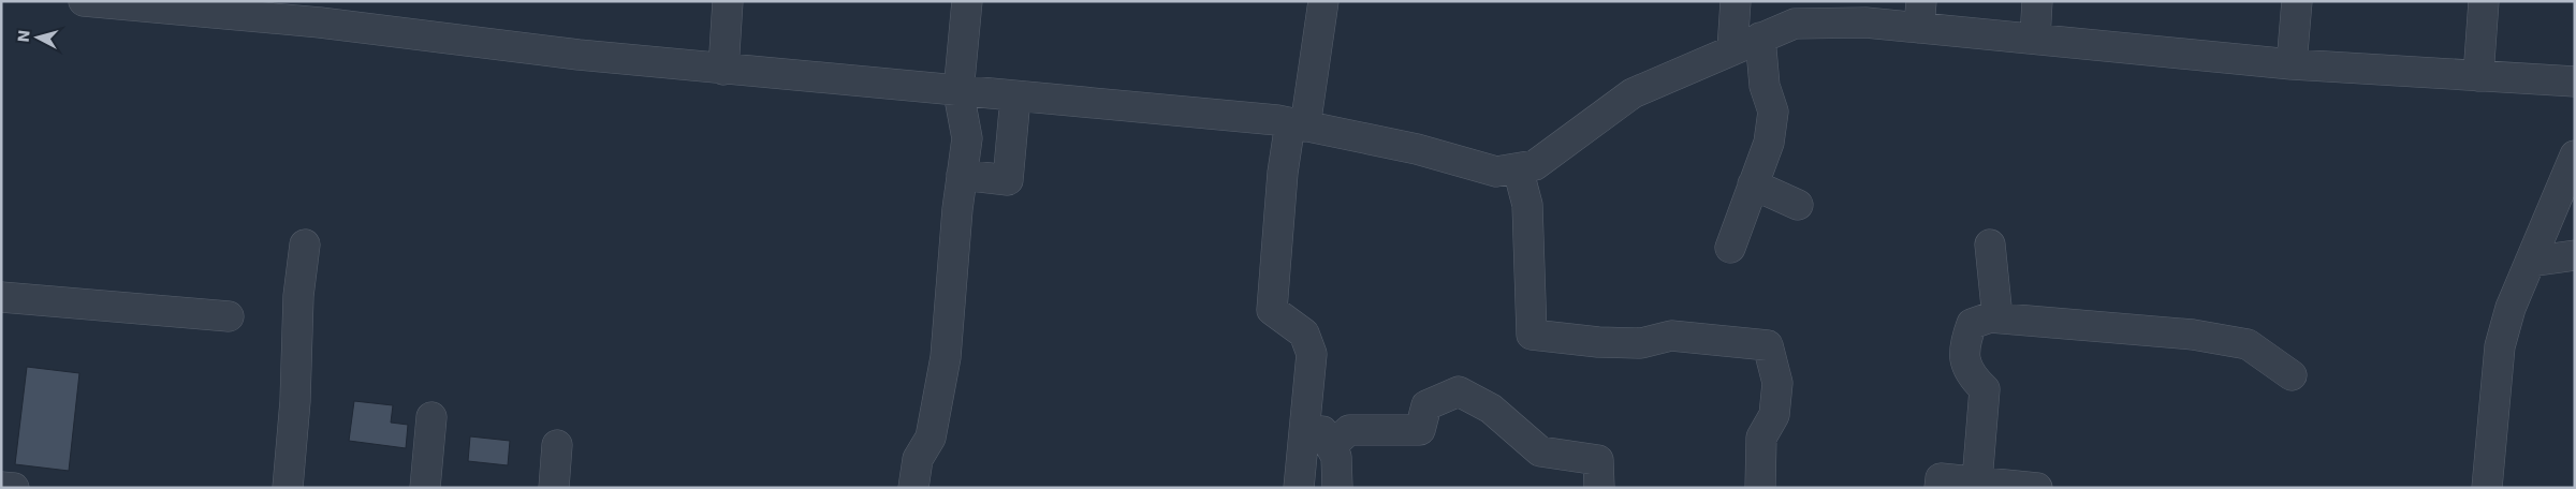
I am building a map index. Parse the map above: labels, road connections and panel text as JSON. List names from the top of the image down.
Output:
{
  "north": "left"
}
